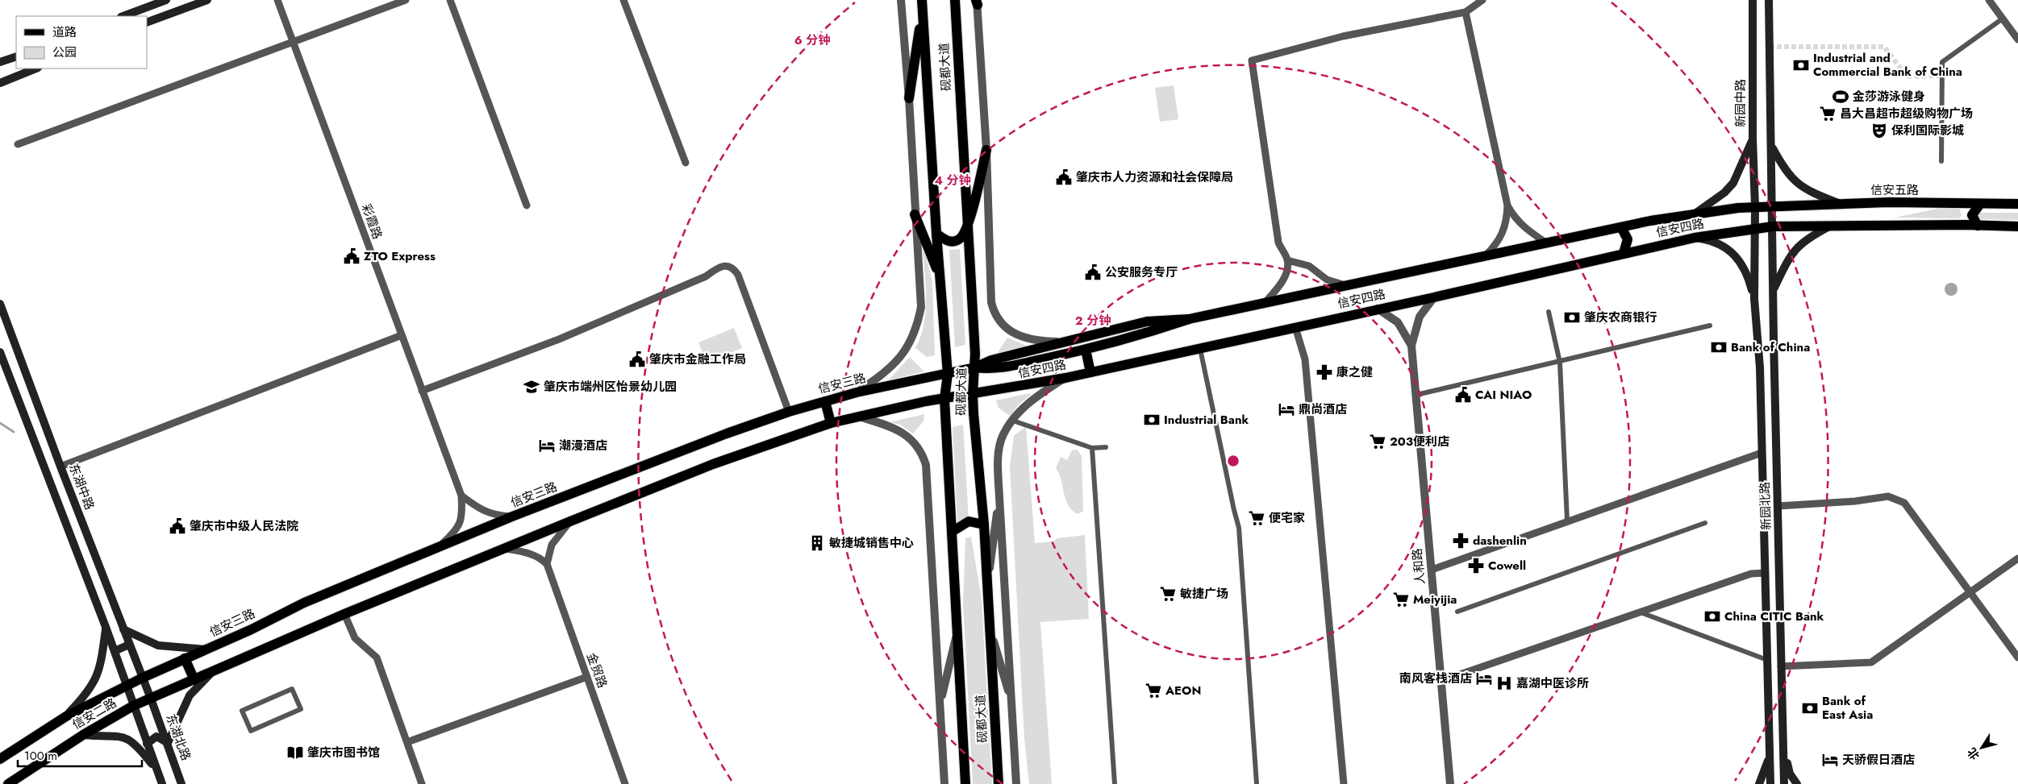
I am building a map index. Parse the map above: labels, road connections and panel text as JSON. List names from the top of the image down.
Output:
{
  "streets": {
    "main road": [
      "砚都大道",
      "新园中路",
      "信安五路",
      "信安四路",
      "信安三路",
      "东湖中路",
      "新园北路",
      "信安二路",
      "东湖北路"
    ],
    "street": ["彩霞路", "人和路", "金贸路"]
  },
  "crossings": [
    ["砚都大道", "信安四路"],
    ["砚都大道", "信安三路"],
    ["新园中路", "信安四路"],
    ["新园中路", "新园北路"],
    ["信安五路", "信安四路"],
    ["信安五路", "新园北路"],
    ["信安四路", "信安三路"],
    ["信安四路", "新园北路"],
    ["信安三路", "东湖中路"],
    ["信安三路", "信安二路"],
    ["信安三路", "东湖北路"],
    ["东湖中路", "信安二路"],
    ["东湖中路", "东湖北路"],
    ["信安二路", "东湖北路"]
  ],
  "places": {
    "bank": [
      "Industrial and Commercial Bank of China",
      "肇庆农商银行",
      "Bank of China",
      "Industrial Bank",
      "China CITIC Bank",
      "Bank of East Asia"
    ],
    "sports": ["金莎游泳健身"],
    "supermarket": [
      "昌大昌超市超级购物广场",
      "203便利店",
      "便宅家",
      "敏捷广场",
      "Meiyijia",
      "AEON"
    ],
    "theatre": ["保利国际影城"],
    "public building": [
      "肇庆市人力资源和社会保障局",
      "ZTO Express",
      "公安服务专厅",
      "肇庆市金融工作局",
      "CAI NIAO",
      "肇庆市中级人民法院"
    ],
    "pharmacy": ["康之健", "dashenlin", "Cowell"],
    "school or university": ["肇庆市端州区怡景幼儿园"],
    "hotel": [
      "鼎尚酒店",
      "潮漫酒店",
      "南风客栈酒店",
      "天骄假日酒店"
    ],
    "building": ["敏捷城销售中心"],
    "hospital": ["嘉湖中医诊所"],
    "library": ["肇庆市图书馆"]
  },
  "legend": ["道路", "公园"],
  "scale_bar": "100 m",
  "north": "bottom left",
  "rings": ["6 分钟", "4 分钟", "2 分钟"]
}
